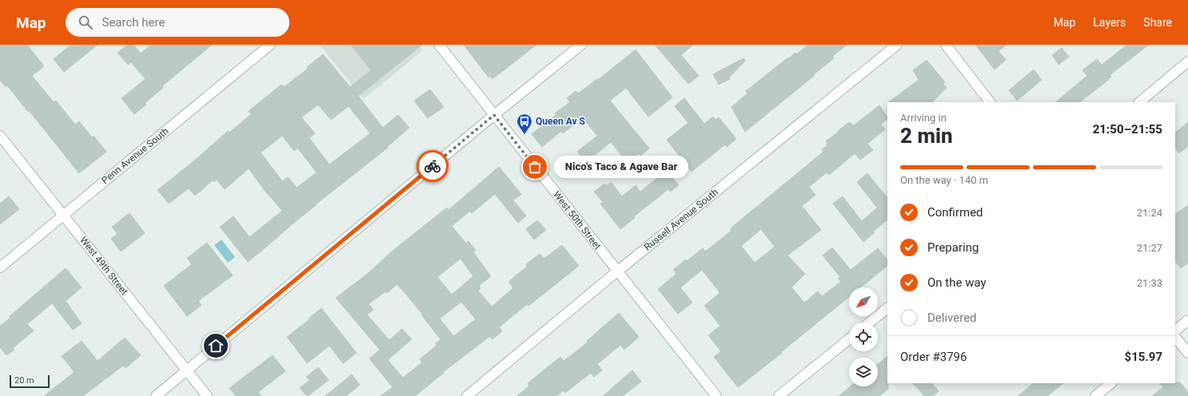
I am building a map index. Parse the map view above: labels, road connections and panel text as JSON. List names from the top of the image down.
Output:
{
  "streets": {
    "street": [
      "Penn Avenue South",
      "Russell Avenue South",
      "West 50th Street",
      "West 49th Street"
    ]
  },
  "crossings": [
    ["Penn Avenue South", "West 49th Street"],
    ["Russell Avenue South", "West 50th Street"]
  ],
  "places": {
    "bus stop": ["Queen Av S"],
    "other": ["Nico's Taco & Agave Bar"]
  },
  "scale_bar": "20 m",
  "north": "bottom left",
  "page": {
    "header": "Map",
    "search": "Search here",
    "nav": ["Map", "Layers", "Share"],
    "heading": ["2 min", "Arriving in", "21:50–21:55"],
    "panel": ["Order #3796", "$15.97"],
    "bubble": "Nico's Taco & Agave Bar",
    "bar": "On the way · 140 m",
    "list": [
      ["Confirmed", "21:24"],
      ["Preparing", "21:27"],
      ["On the way", "21:33"],
      "Delivered"
    ],
    "scale": "20 m"
  }
}
